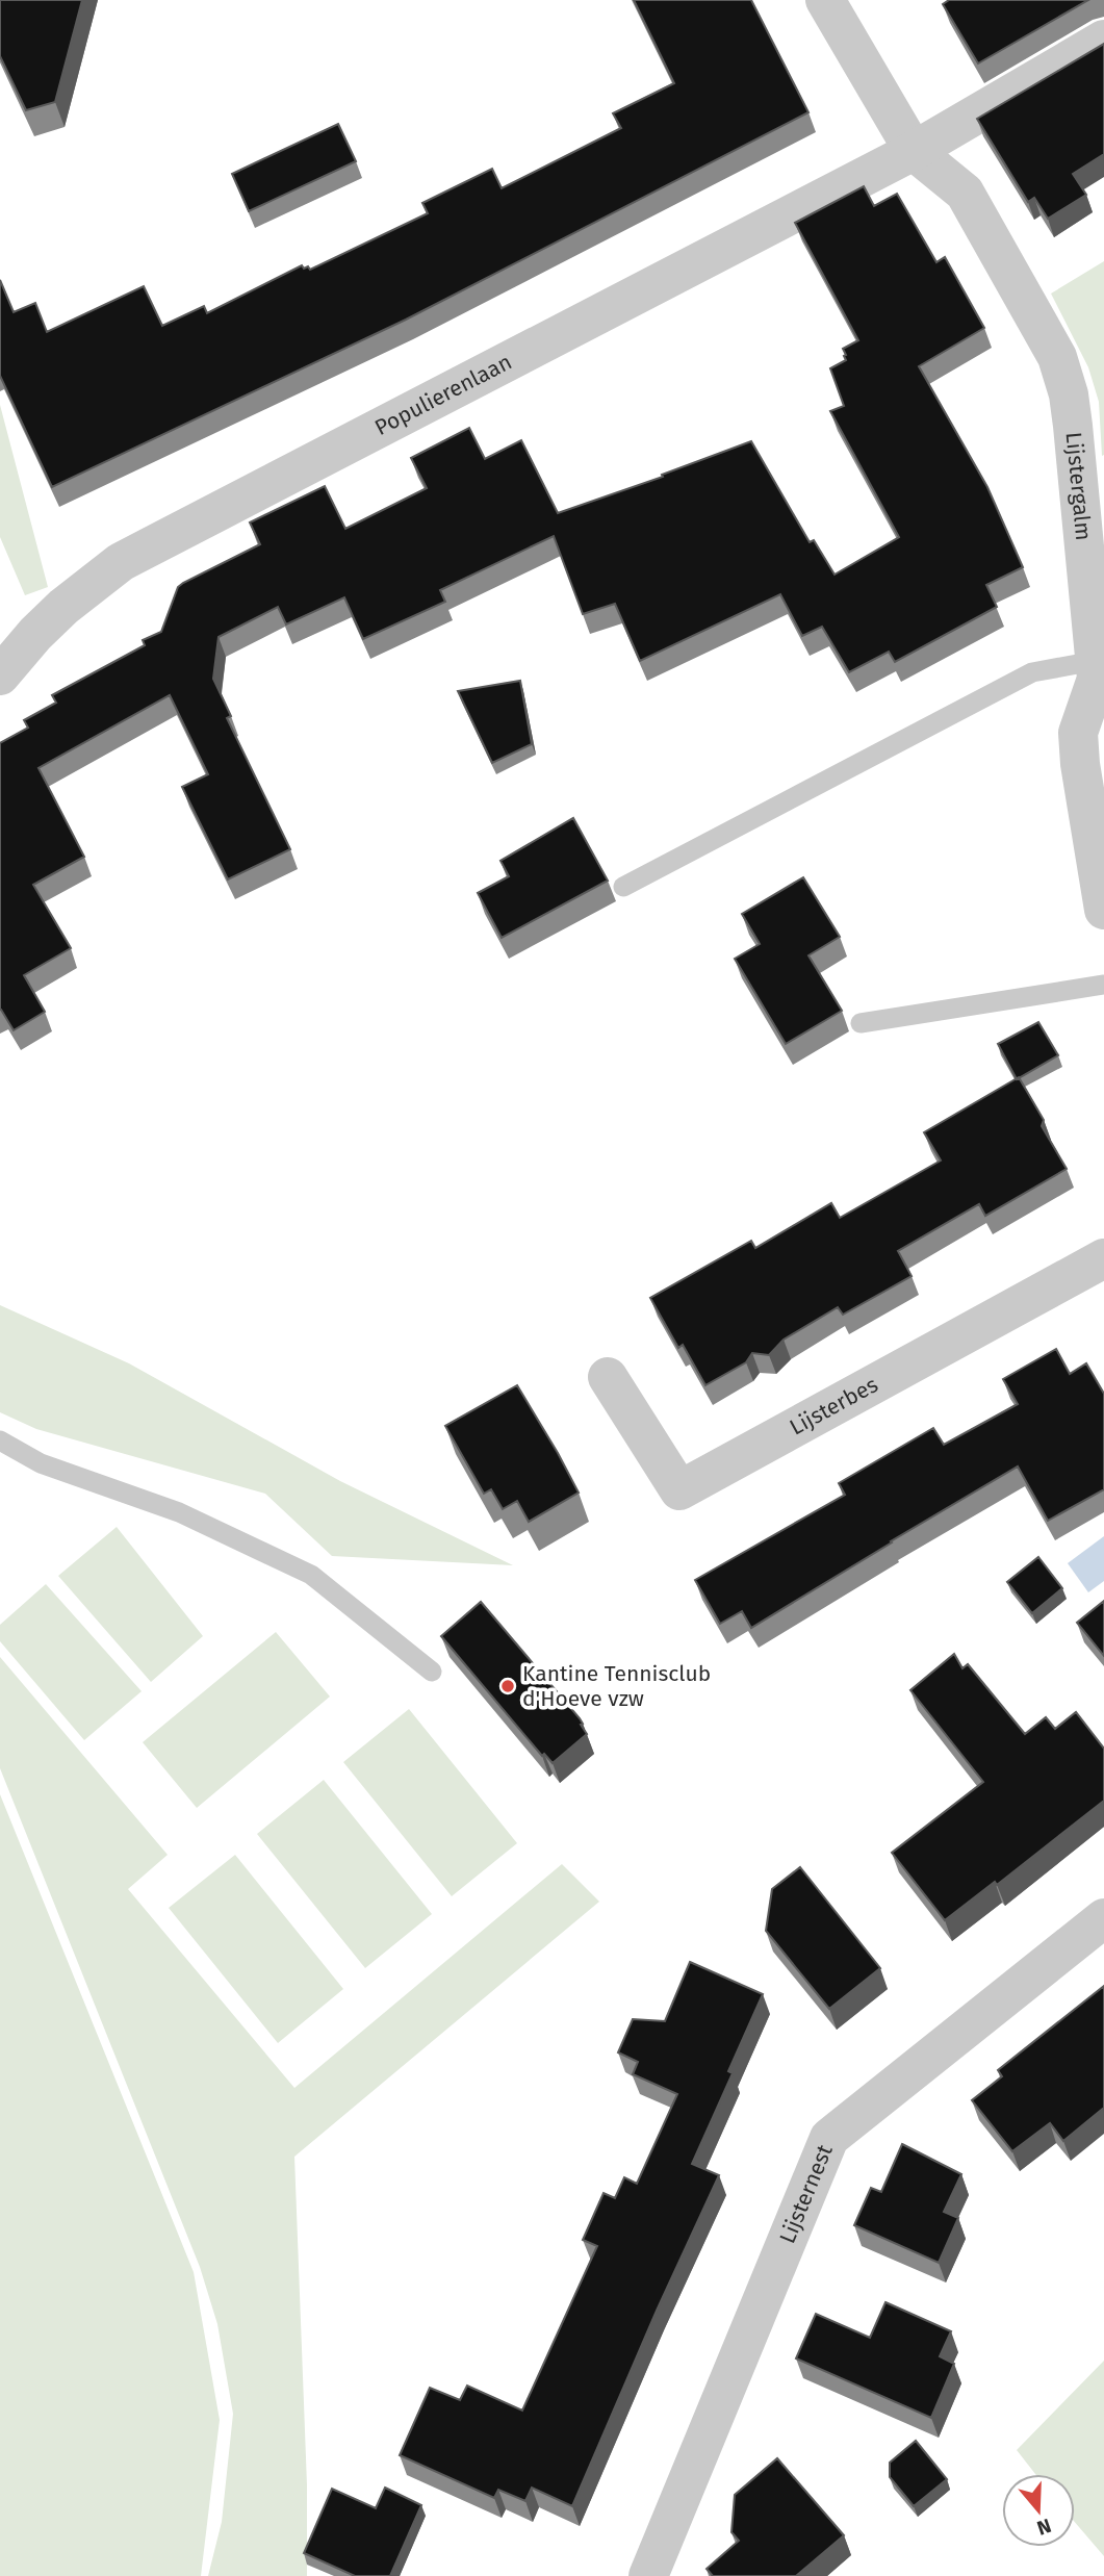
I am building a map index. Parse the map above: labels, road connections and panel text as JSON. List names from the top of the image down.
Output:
{
  "streets": {
    "street": [
      "Populierenlaan",
      "Lijstergalm",
      "Lijsterbes",
      "Lijsternest"
    ]
  },
  "crossings": [
    ["Populierenlaan", "Lijstergalm"]
  ],
  "places": ["Kantine Tennisclub d'Hoeve vzw"],
  "north": "bottom"
}
